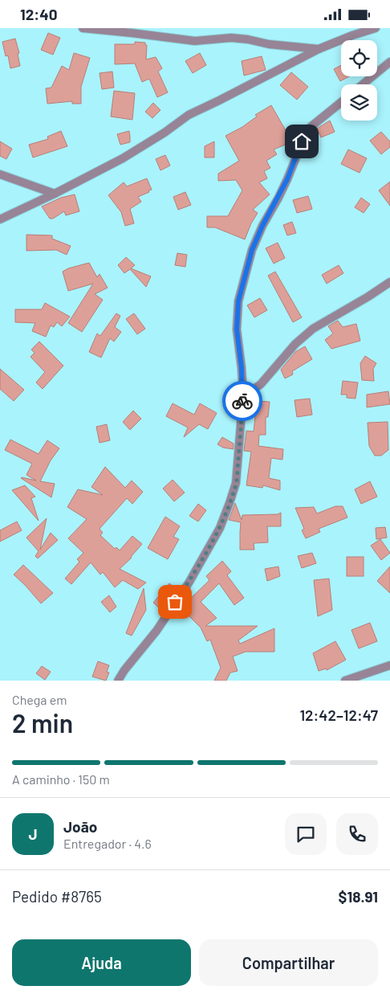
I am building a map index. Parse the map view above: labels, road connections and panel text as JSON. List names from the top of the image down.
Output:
{
  "page": {
    "status": "12:40",
    "heading": ["2 min", "Chega em", "12:42–12:47"],
    "panel": [
      "João",
      "Entregador · 4.6",
      "Pedido #8765",
      "$18.91"
    ],
    "bar": "A caminho · 150 m",
    "round": "J",
    "buttons": ["Ajuda", "Compartilhar"]
  }
}
